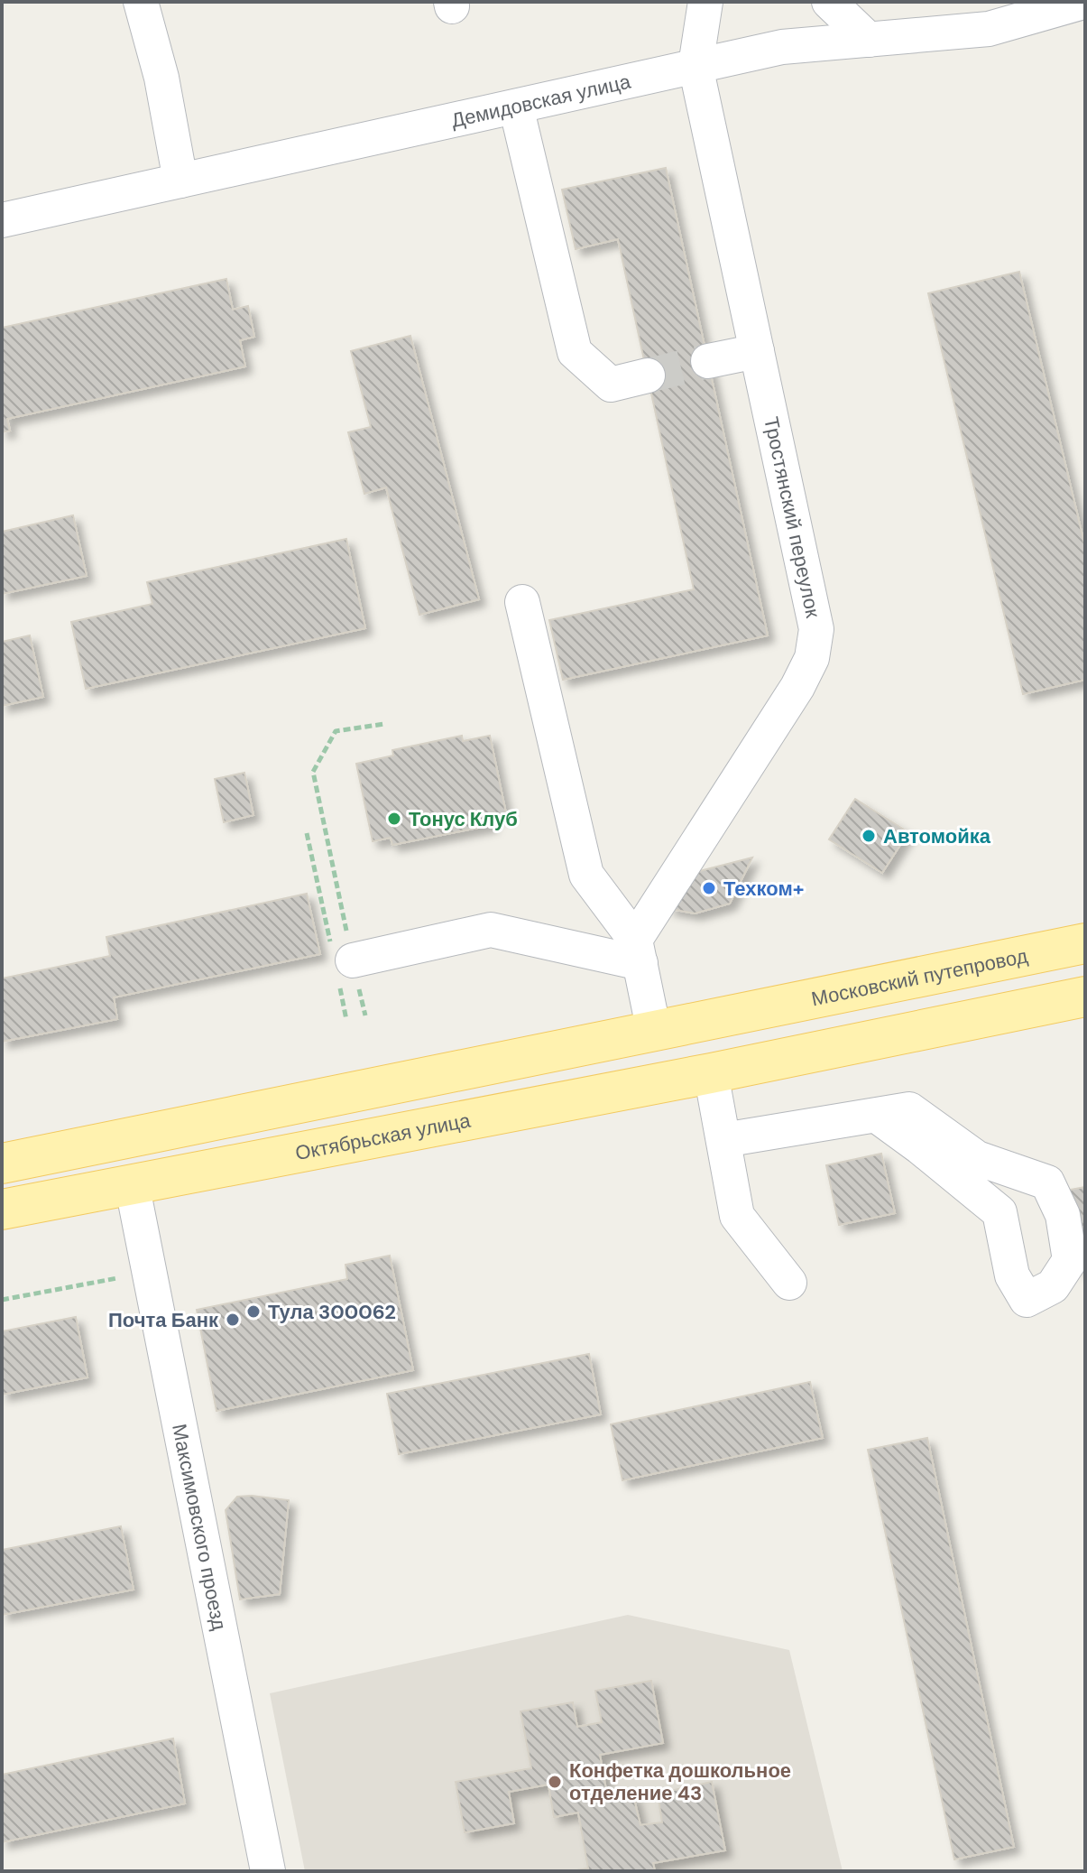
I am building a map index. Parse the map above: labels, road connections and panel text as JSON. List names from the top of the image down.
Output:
{
  "streets": {
    "main road": ["Московский путепровод", "Октябрьская улица"],
    "street": ["Демидовская улица", "Тростянский переулок", "Максимовского проезд"]
  },
  "crossings": [
    ["Демидовская улица", "Тростянский переулок"],
    ["Октябрьская улица", "Максимовского проезд"]
  ],
  "places": [
    "Тонус Клуб",
    "Автомойка",
    "Техком+",
    "Тула 300062",
    "Почта Банк",
    "Конфетка дошкольное отделение 43"
  ]
}
